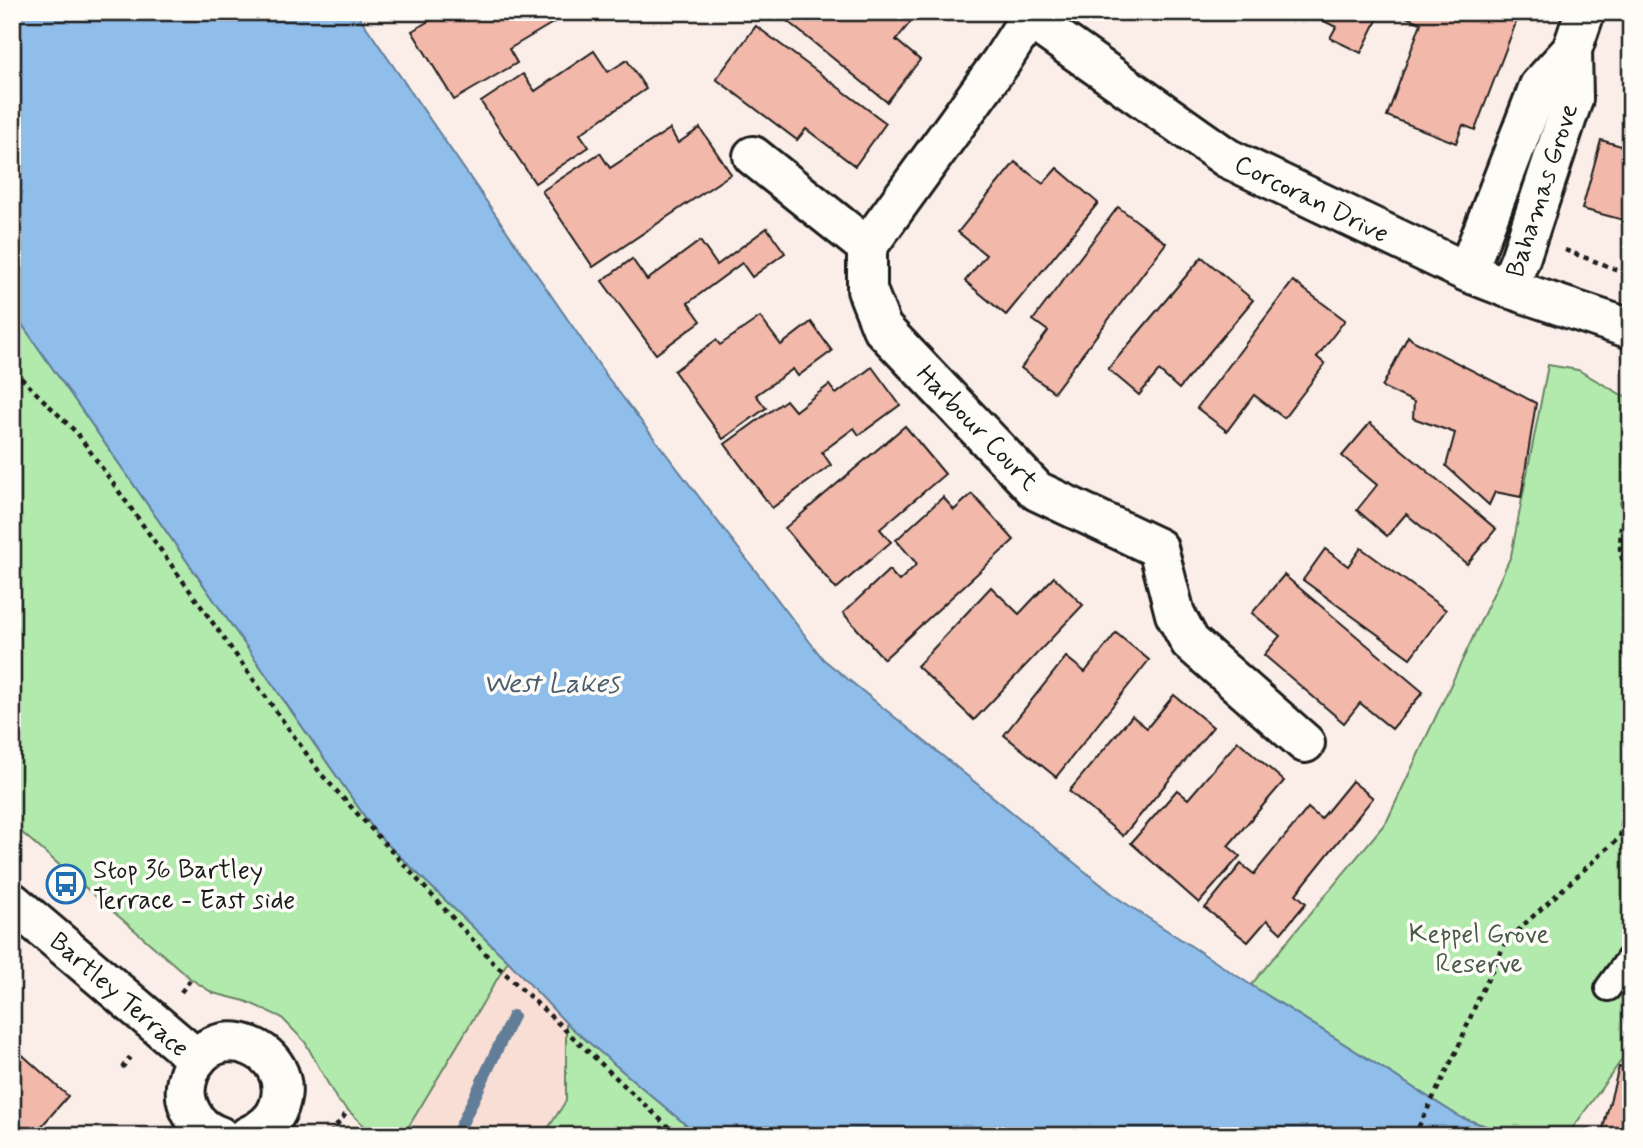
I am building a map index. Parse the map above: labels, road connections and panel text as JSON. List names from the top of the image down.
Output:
{
  "streets": {
    "street": [
      "Bahamas Grove",
      "Corcoran Drive",
      "Harbour Court",
      "Bartley Terrace"
    ]
  },
  "crossings": [
    ["Bahamas Grove", "Corcoran Drive"]
  ],
  "water": ["West Lakes"],
  "parks": ["Keppel Grove Reserve"],
  "places": {
    "bus stop": ["Stop 36 Bartley Terrace - East side"]
  }
}
